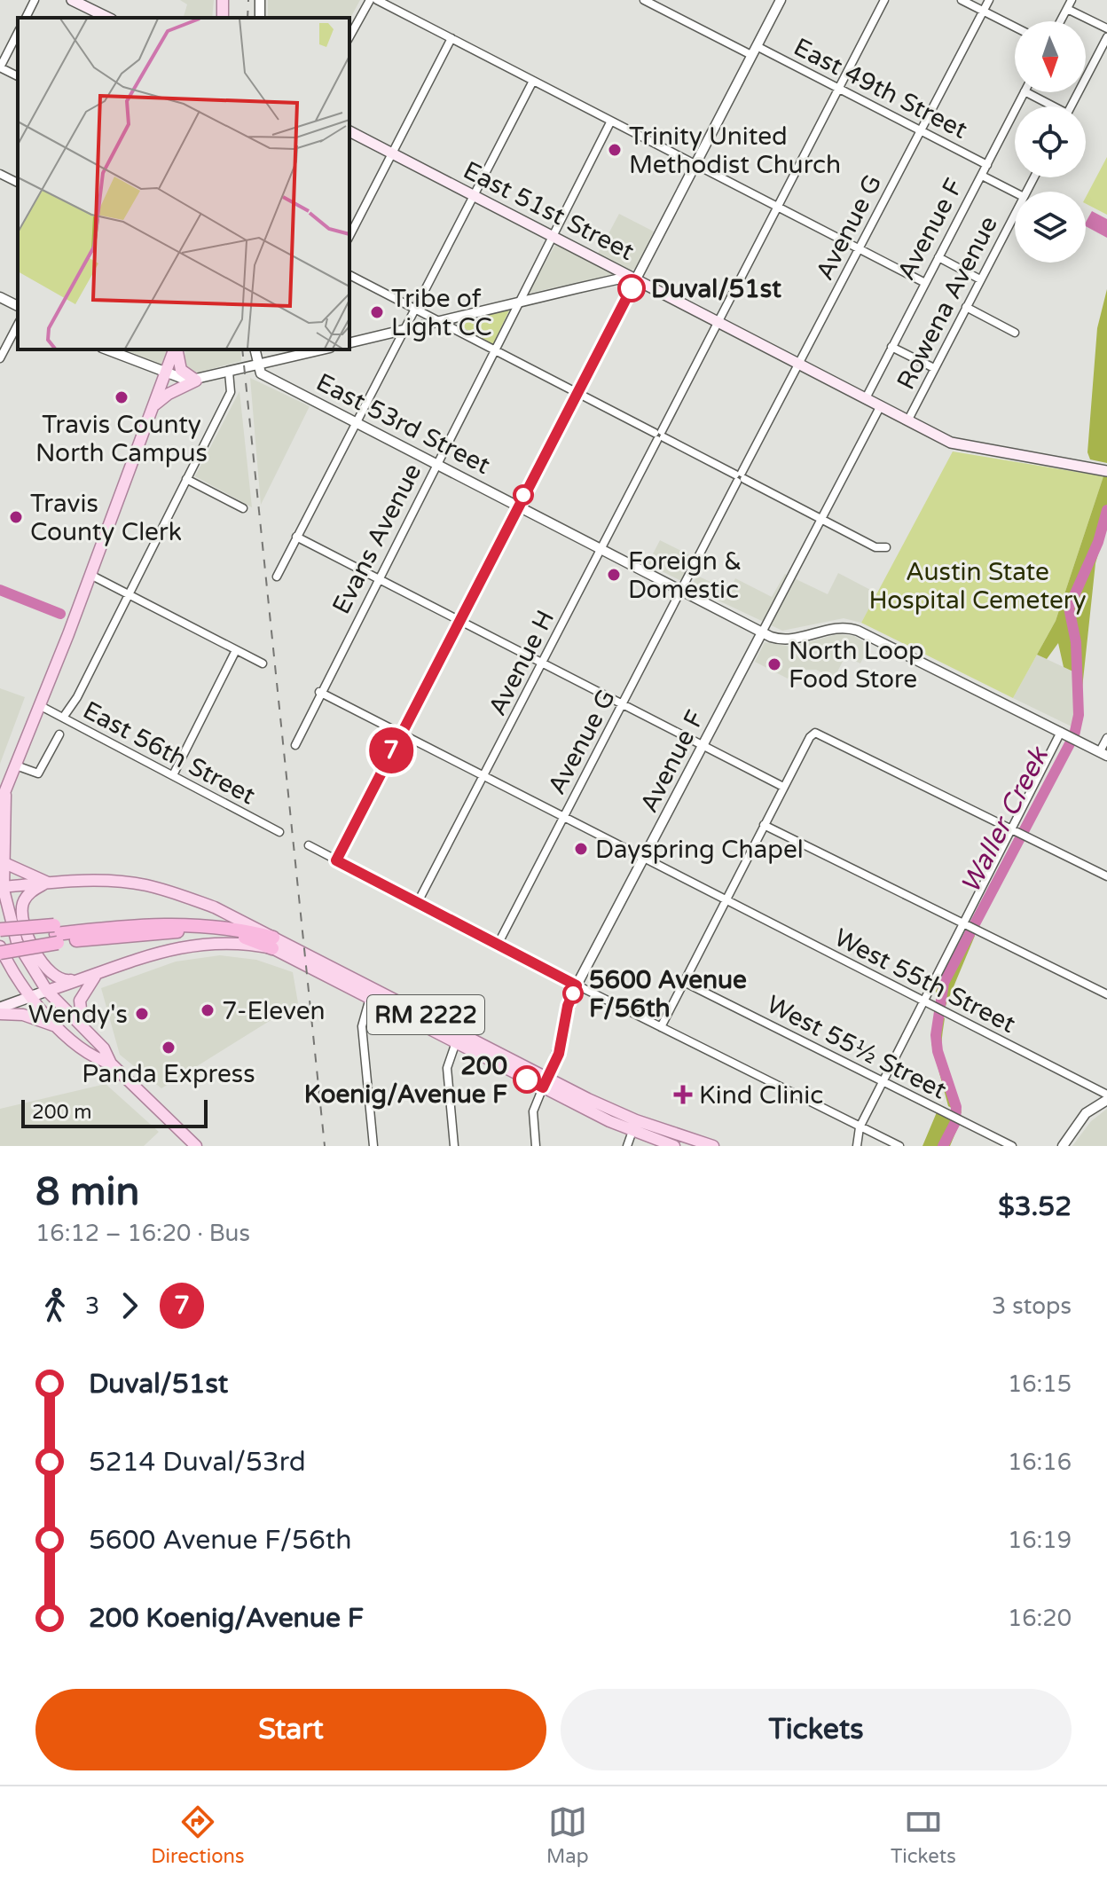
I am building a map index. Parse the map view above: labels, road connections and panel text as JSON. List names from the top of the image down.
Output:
{
  "streets": {
    "highway": ["RM 2222"],
    "main road": ["East 51st Street"],
    "street": [
      "East 49th Street",
      "Avenue G",
      "Avenue F",
      "Rowena Avenue",
      "East 53rd Street",
      "Evans Avenue",
      "Avenue H",
      "East 56th Street",
      "West 55th Street",
      "West 55½ Street"
    ]
  },
  "crossings": [
    ["East 49th Street", "Avenue G"],
    ["East 49th Street", "Avenue F"],
    ["East 49th Street", "Avenue H"],
    ["East 51st Street", "Avenue G"],
    ["East 51st Street", "Avenue F"],
    ["East 51st Street", "Rowena Avenue"],
    ["East 51st Street", "Evans Avenue"],
    ["East 51st Street", "Avenue H"],
    ["Avenue G", "East 53rd Street"],
    ["Avenue G", "West 55th Street"],
    ["Avenue F", "East 53rd Street"],
    ["Avenue F", "West 55th Street"],
    ["Avenue F", "RM 2222"],
    ["East 53rd Street", "Evans Avenue"],
    ["East 53rd Street", "Avenue H"],
    ["Evans Avenue", "West 55th Street"],
    ["Avenue H", "West 55th Street"]
  ],
  "water": ["Waller Creek"],
  "parks": ["Austin State Hospital Cemetery"],
  "places": {
    "other": [
      "Trinity United Methodist Church",
      "Duval/51st",
      "Tribe of Light CC",
      "Travis County North Campus",
      "Travis County Clerk",
      "Foreign & Domestic",
      "North Loop Food Store",
      "Dayspring Chapel",
      "5600 Avenue F/56th",
      "7-Eleven",
      "Wendy's",
      "Panda Express",
      "200 Koenig/Avenue F"
    ],
    "health": ["Kind Clinic"]
  },
  "lines": ["bus line 7"],
  "scale_bar": "200 m",
  "north": "bottom",
  "page": {
    "on_map": "7",
    "scale": "200 m",
    "heading": ["8 min", "16:12 – 16:20 · Bus", "$3.52"],
    "legs": ["3", "7", "3 stops"],
    "list": [
      {
        "name": "Duval/51st",
        "value": "16:15"
      },
      {
        "name": "5214 Duval/53rd",
        "value": "16:16"
      },
      {
        "name": "5600 Avenue F/56th",
        "value": "16:19"
      },
      {
        "name": "200 Koenig/Avenue F",
        "value": "16:20"
      }
    ],
    "buttons": ["Start", "Tickets"],
    "tabs": ["Directions", "Map", "Tickets"]
  }
}
